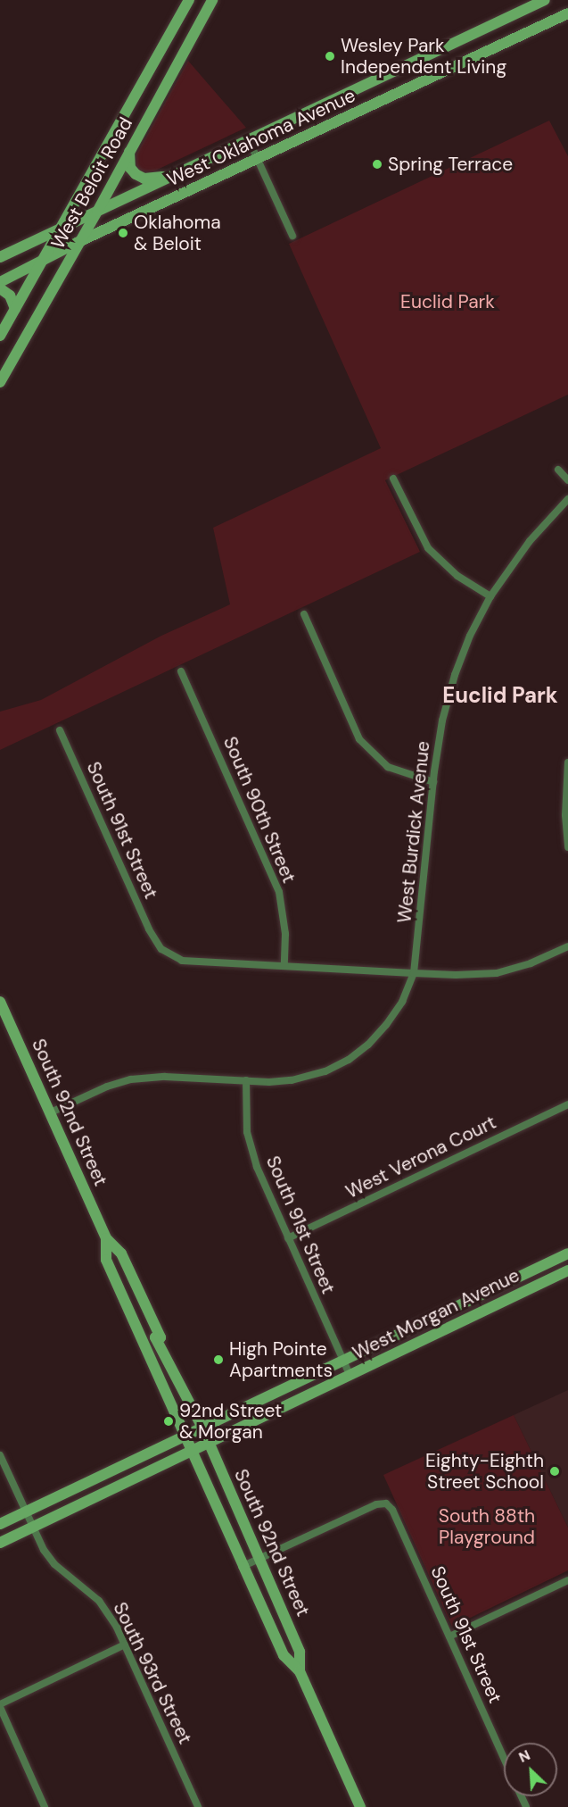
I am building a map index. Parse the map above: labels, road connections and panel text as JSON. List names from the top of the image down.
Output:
{
  "streets": {
    "main road": [
      "West Oklahoma Avenue",
      "West Beloit Road",
      "South 92nd Street",
      "West Morgan Avenue"
    ],
    "street": [
      "South 90th Street",
      "South 91st Street",
      "West Burdick Avenue",
      "West Verona Court",
      "South 93rd Street"
    ]
  },
  "crossings": [
    ["West Oklahoma Avenue", "West Beloit Road"],
    ["South 90th Street", "South 91st Street"],
    ["South 91st Street", "West Burdick Avenue"],
    ["South 91st Street", "South 92nd Street"],
    ["South 91st Street", "West Verona Court"],
    ["South 91st Street", "West Morgan Avenue"],
    ["West Burdick Avenue", "South 92nd Street"],
    ["South 92nd Street", "West Morgan Avenue"],
    ["West Morgan Avenue", "South 93rd Street"]
  ],
  "districts": ["Euclid Park"],
  "parks": ["Euclid Park", "South 88th Playground"],
  "places": [
    "Wesley Park Independent Living",
    "Spring Terrace",
    "Oklahoma & Beloit",
    "High Pointe Apartments",
    "92nd Street & Morgan",
    "Eighty-Eighth Street School"
  ],
  "north": "top left"
}
